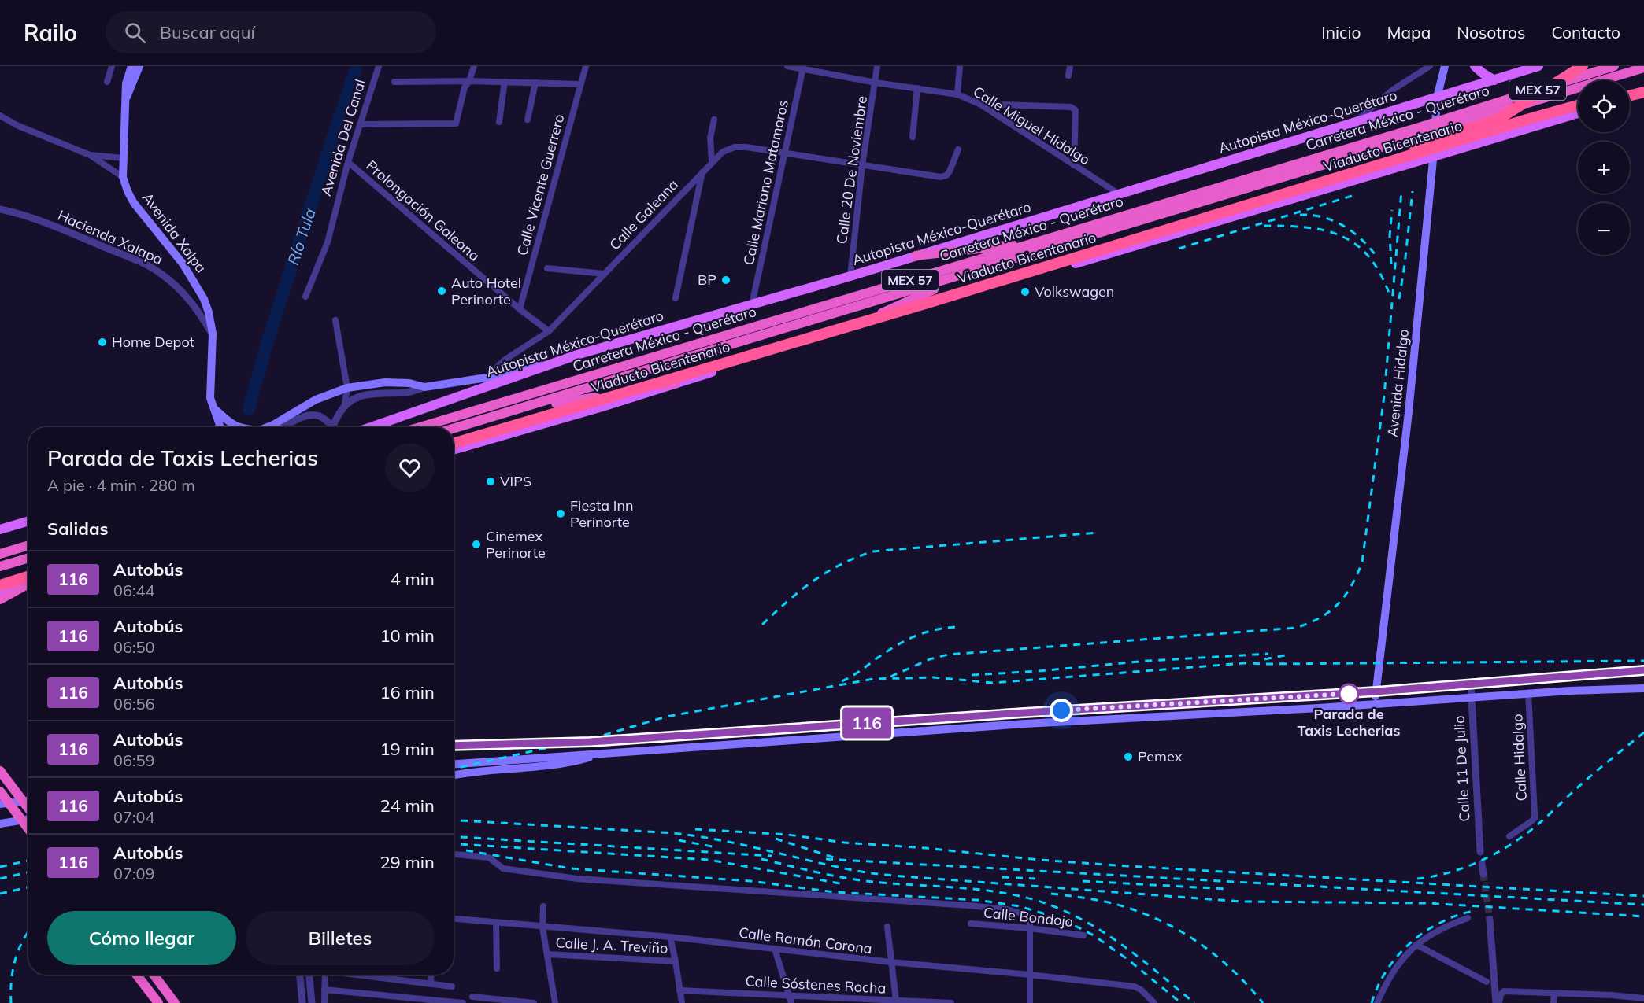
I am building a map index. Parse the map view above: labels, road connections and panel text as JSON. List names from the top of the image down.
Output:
{
  "streets": {
    "highway": ["MEX 57", "Carretera México - Querétaro", "Viaducto Bicentenario"],
    "main road": ["Autopista México-Querétaro", "Avenida Xalpa", "Avenida Hidalgo"],
    "street": [
      "Calle Miguel Hidalgo",
      "Avenida Del Canal",
      "Calle 20 De Noviembre",
      "Calle Mariano Matamoros",
      "Calle Vicente Guerrero",
      "Prolongación Galeana",
      "Calle Galeana",
      "Hacienda Xalapa",
      "Calle Hidalgo",
      "Calle 11 De Julio",
      "Calle Bondojo",
      "Calle Ramón Corona",
      "Calle J. A. Treviño",
      "Calle Sóstenes Rocha"
    ]
  },
  "crossings": [
    ["Autopista México-Querétaro", "Calle Miguel Hidalgo"],
    ["Autopista México-Querétaro", "Calle 20 De Noviembre"],
    ["Autopista México-Querétaro", "Calle Mariano Matamoros"],
    ["Autopista México-Querétaro", "Calle Galeana"],
    ["Autopista México-Querétaro", "Avenida Hidalgo"],
    ["Calle Miguel Hidalgo", "Calle 20 De Noviembre"],
    ["Calle Miguel Hidalgo", "Calle Mariano Matamoros"],
    ["Avenida Del Canal", "Prolongación Galeana"],
    ["Calle 20 De Noviembre", "Calle Galeana"],
    ["Calle Mariano Matamoros", "Calle Galeana"],
    ["Calle Vicente Guerrero", "Prolongación Galeana"],
    ["Prolongación Galeana", "Calle Galeana"],
    ["Avenida Xalpa", "Hacienda Xalapa"]
  ],
  "water": ["Río Tula"],
  "places": [
    "BP",
    "Auto Hotel Perinorte",
    "Volkswagen",
    "Home Depot",
    "VIPS",
    "Fiesta Inn Perinorte",
    "Cinemex Perinorte",
    "Parada de Taxis Lecherias",
    "Pemex"
  ],
  "lines": ["bus line 116"],
  "page": {
    "header": "Railo",
    "search": "Buscar aquí",
    "nav": [
      "Inicio",
      "Mapa",
      "Nosotros",
      "Contacto"
    ],
    "on_map": "116",
    "map_buttons": ["+", "−"],
    "heading": [
      ["Parada de Taxis Lecherias", "A pie · 4 min · 280 m"],
      "Salidas"
    ],
    "list": [
      {
        "mark": "116",
        "name": "Autobús",
        "note": "06:44",
        "value": "4 min"
      },
      {
        "mark": "116",
        "name": "Autobús",
        "note": "06:50",
        "value": "10 min"
      },
      {
        "mark": "116",
        "name": "Autobús",
        "note": "06:56",
        "value": "16 min"
      },
      {
        "mark": "116",
        "name": "Autobús",
        "note": "06:59",
        "value": "19 min"
      },
      {
        "mark": "116",
        "name": "Autobús",
        "note": "07:04",
        "value": "24 min"
      },
      {
        "mark": "116",
        "name": "Autobús",
        "note": "07:09",
        "value": "29 min"
      }
    ],
    "buttons": ["Cómo llegar", "Billetes"]
  }
}
